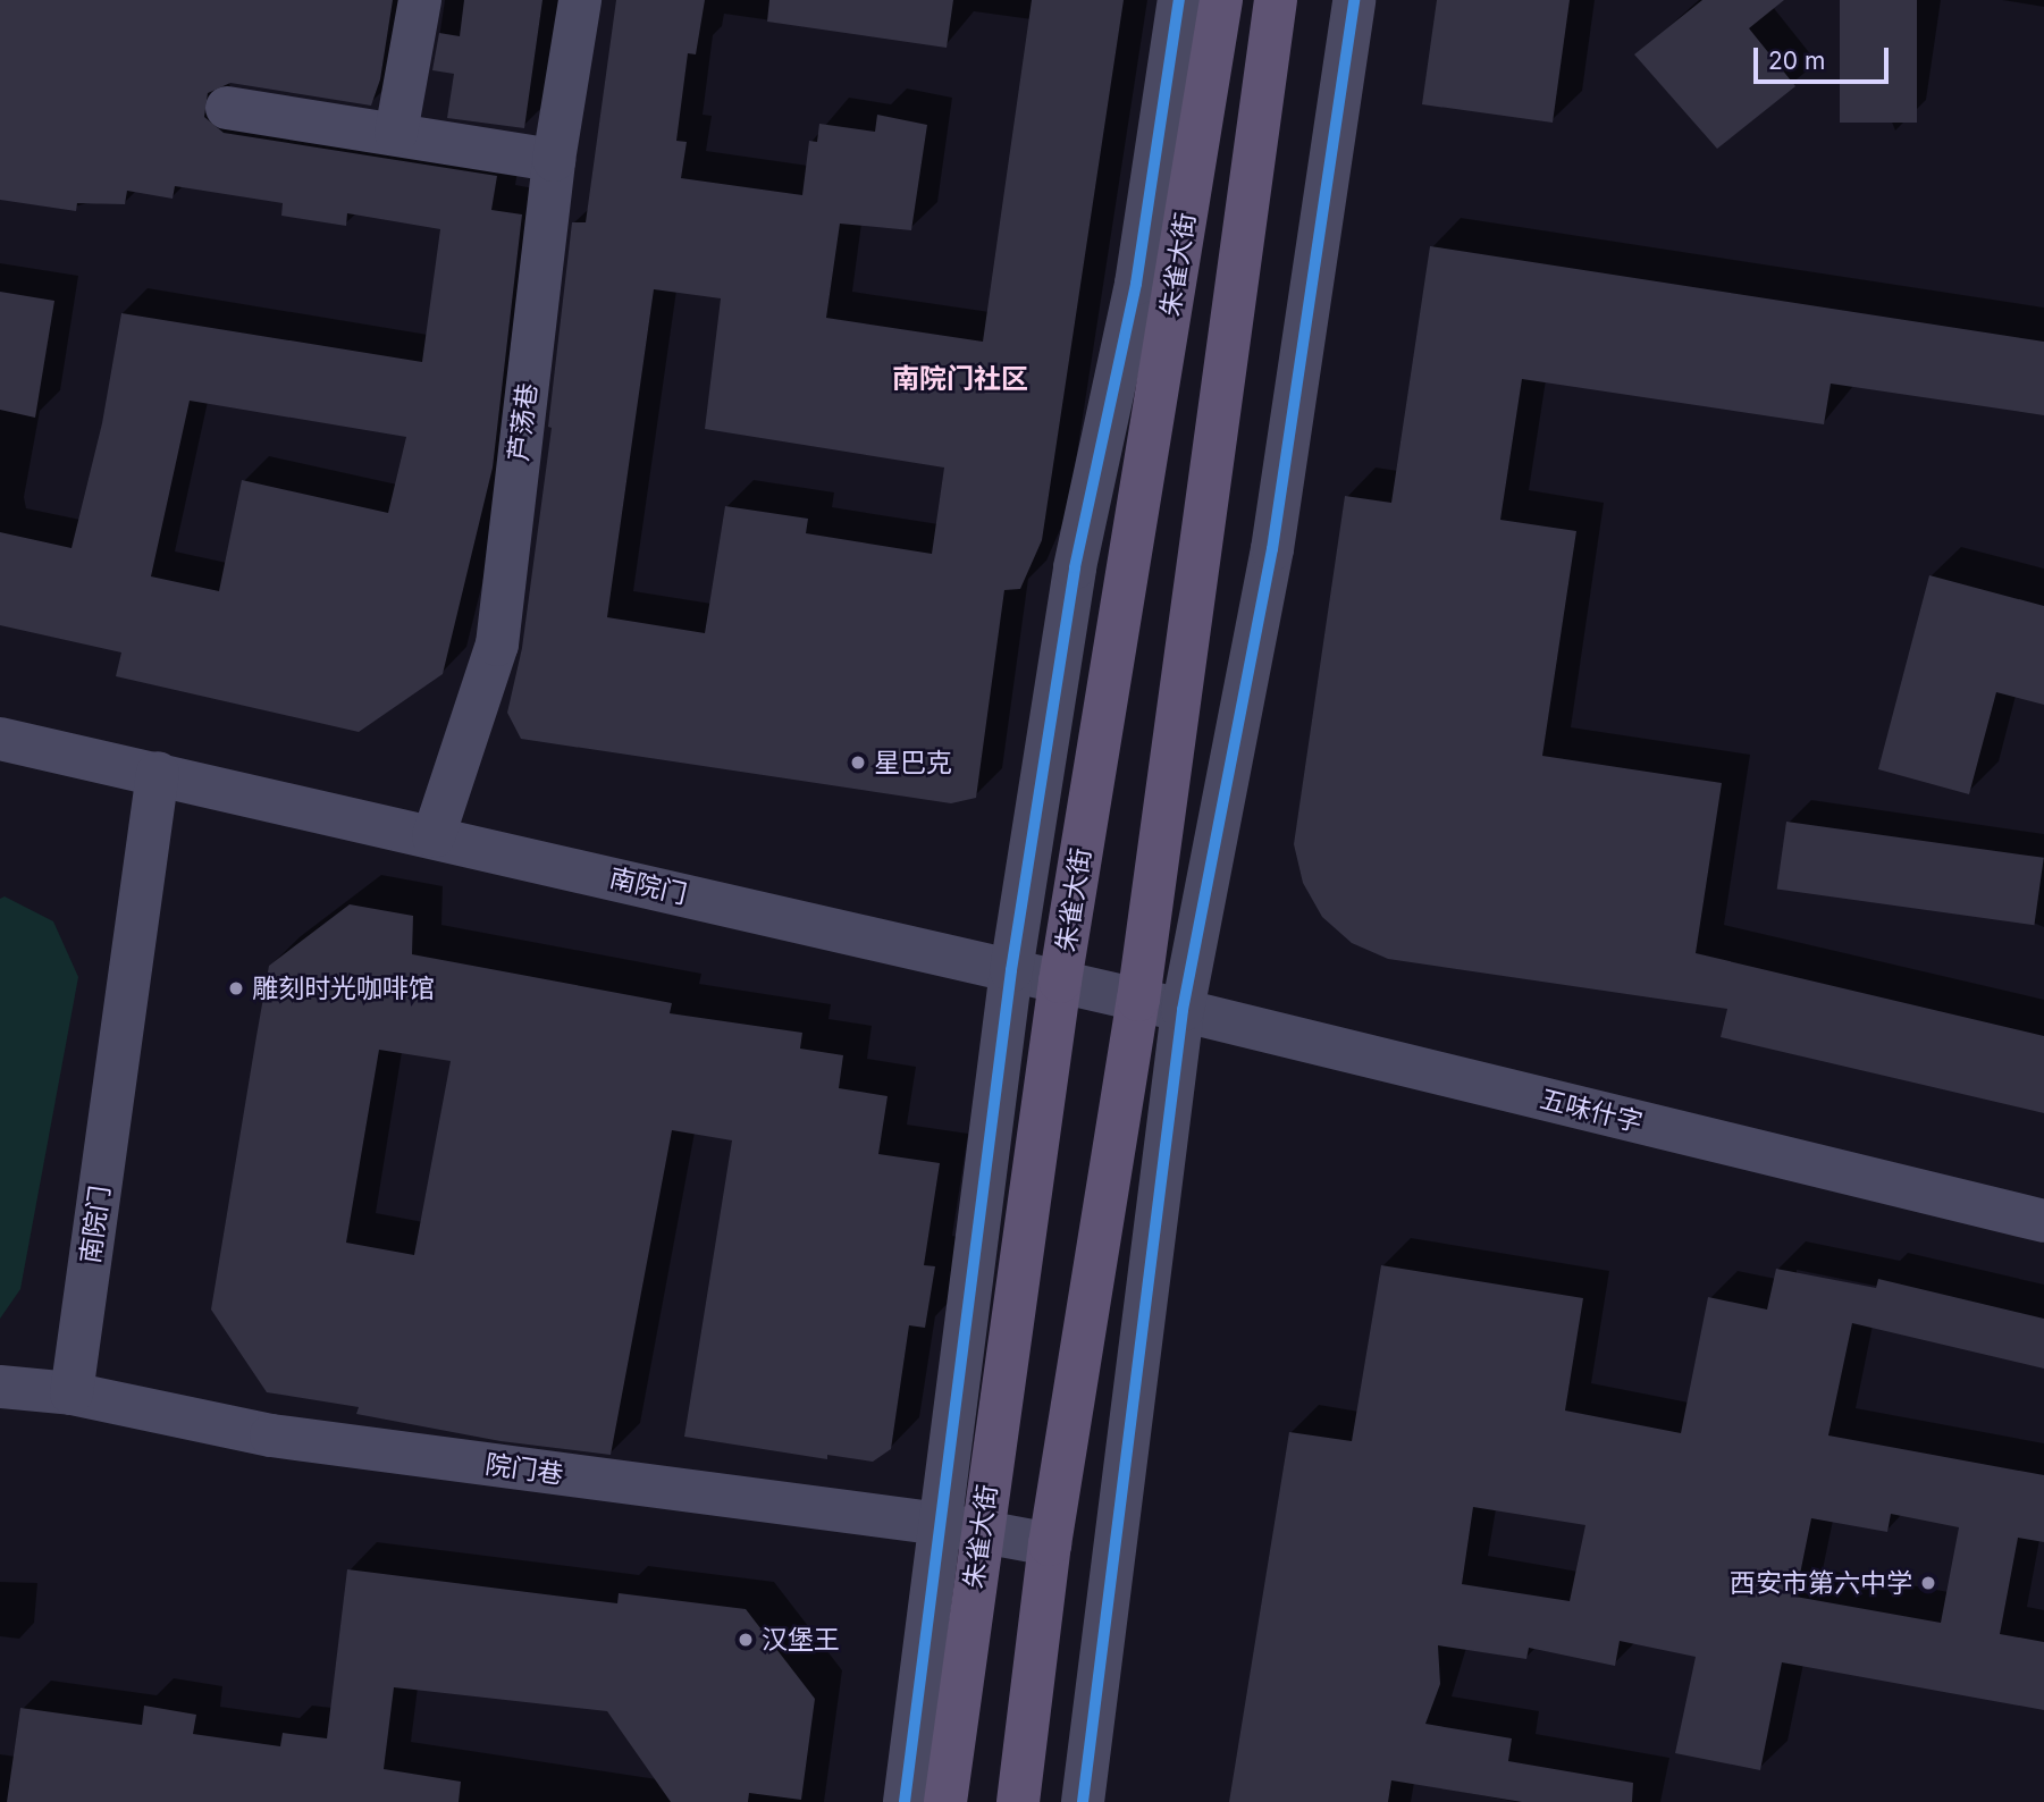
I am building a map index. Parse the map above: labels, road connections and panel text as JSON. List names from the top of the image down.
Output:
{
  "streets": {
    "main road": ["朱雀大街"],
    "street": [
      "芦荡巷",
      "南院门",
      "五味什字",
      "院门巷"
    ]
  },
  "crossings": [
    ["朱雀大街", "南院门"],
    ["朱雀大街", "院门巷"],
    ["芦荡巷", "南院门"],
    ["南院门", "五味什字"],
    ["南院门", "院门巷"]
  ],
  "districts": ["南院门社区"],
  "places": [
    "星巴克",
    "雕刻时光咖啡馆",
    "西安市第六中学",
    "汉堡王"
  ],
  "scale_bar": "20 m"
}
